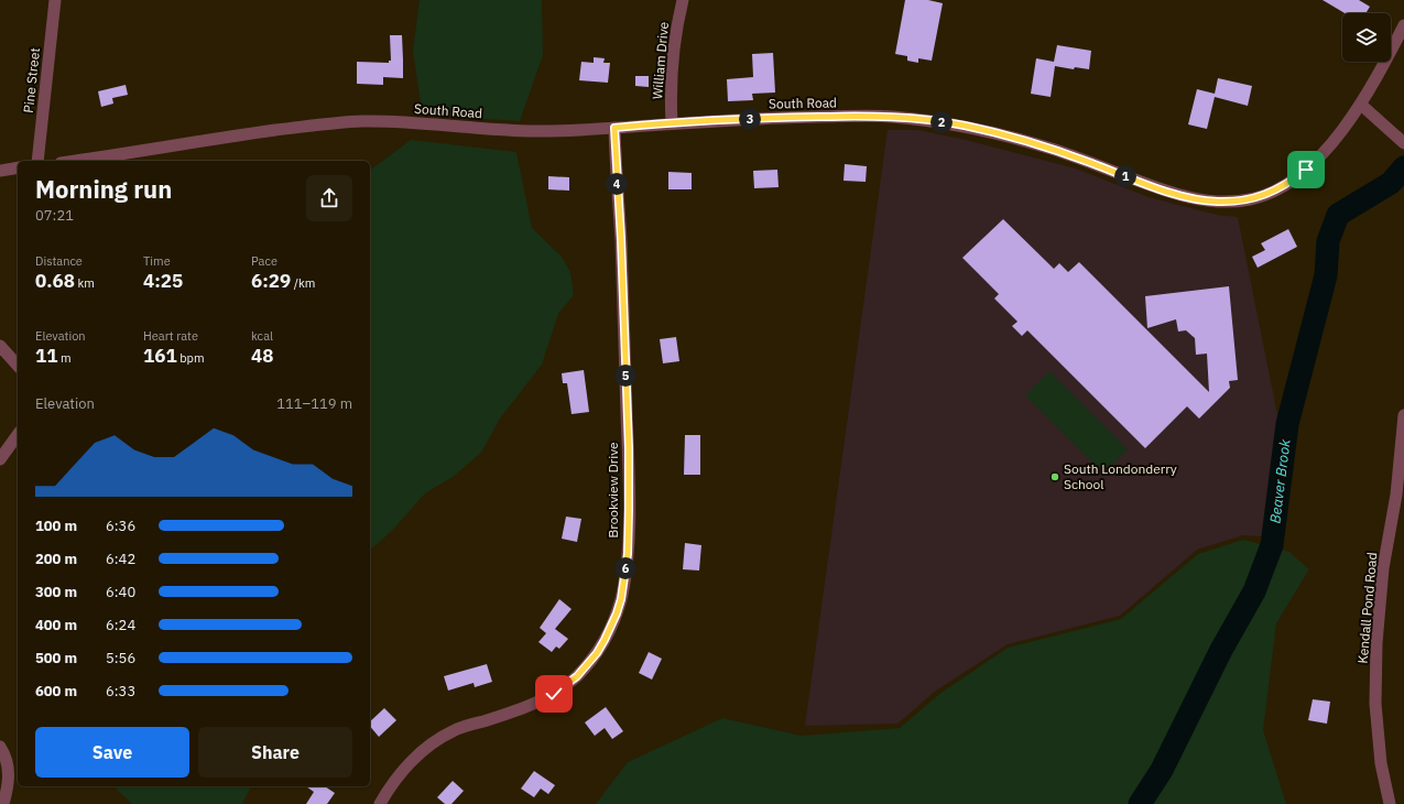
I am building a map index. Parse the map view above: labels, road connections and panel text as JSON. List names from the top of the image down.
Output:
{
  "streets": {
    "street": [
      "William Drive",
      "Pine Street",
      "South Road",
      "Brookview Drive",
      "Kendall Pond Road"
    ]
  },
  "crossings": [
    ["William Drive", "South Road"],
    ["South Road", "Brookview Drive"]
  ],
  "water": ["Beaver Brook"],
  "places": ["South Londonderry School"],
  "page": {
    "pins": [
      "3",
      "2",
      "1",
      "4",
      "5",
      "6"
    ],
    "heading": ["Morning run", "07:21"],
    "stats": [
      ["Distance", "0.68 km"],
      ["Time", "4:25"],
      ["Pace", "6:29 /km"],
      ["Elevation", "11 m"],
      ["Heart rate", "161 bpm"],
      ["kcal", "48"]
    ],
    "chart": ["Elevation", "111–119 m"],
    "list": [
      {
        "name": "100 m",
        "note": "6:36"
      },
      {
        "name": "200 m",
        "note": "6:42"
      },
      {
        "name": "300 m",
        "note": "6:40"
      },
      {
        "name": "400 m",
        "note": "6:24"
      },
      {
        "name": "500 m",
        "note": "5:56"
      },
      {
        "name": "600 m",
        "note": "6:33"
      }
    ],
    "buttons": ["Save", "Share"]
  }
}
